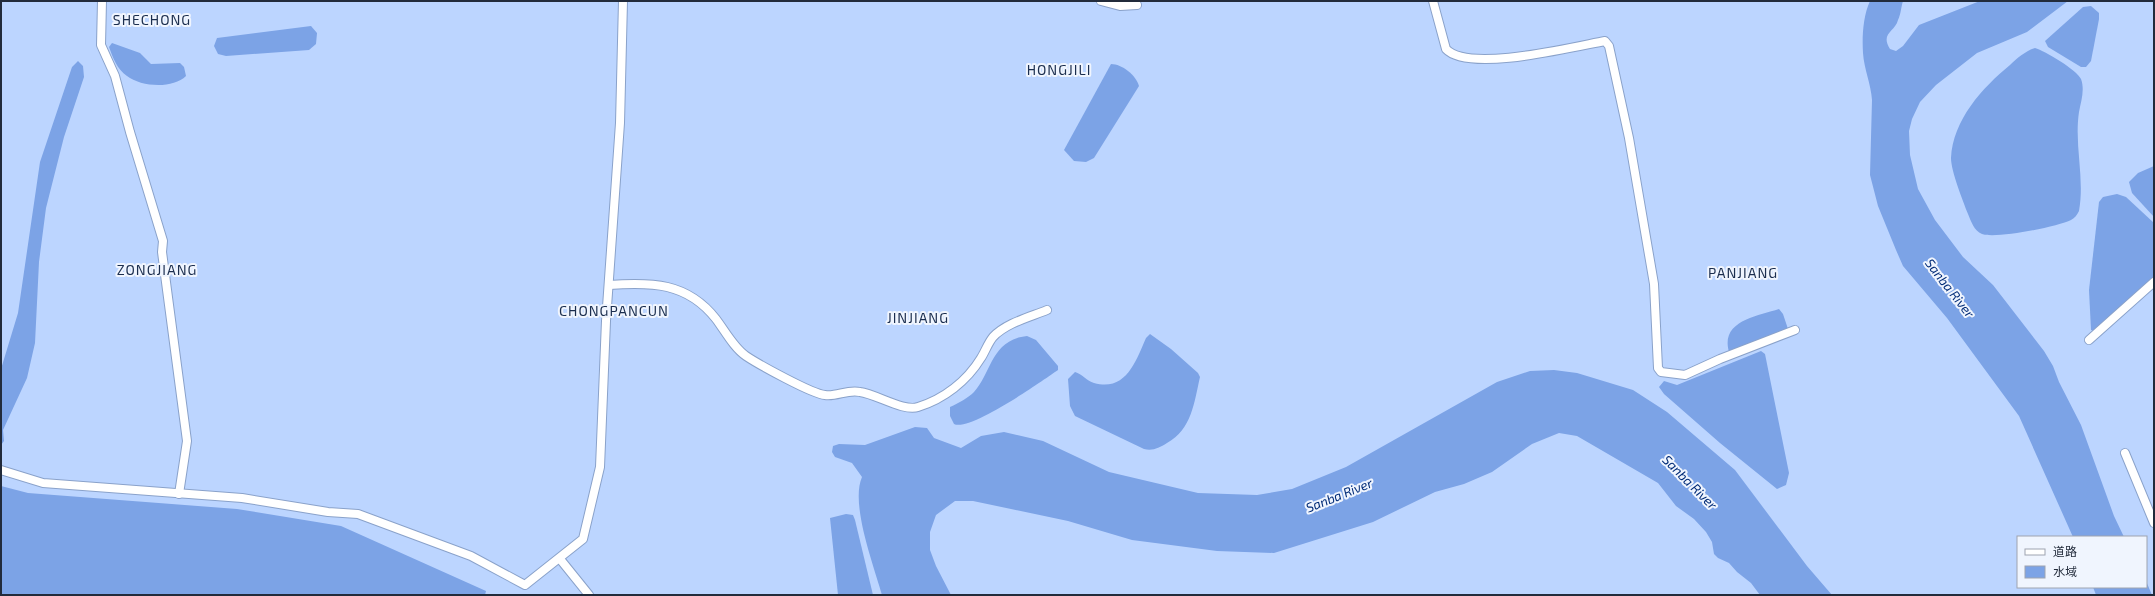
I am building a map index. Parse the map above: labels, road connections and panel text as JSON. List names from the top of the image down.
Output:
{
  "districts": [
    "SHECHONG",
    "HONGJILI",
    "ZONGJIANG",
    "PANJIANG",
    "CHONGPANCUN",
    "JINJIANG"
  ],
  "water": ["Sanba River"],
  "legend": ["道路", "水域"]
}
